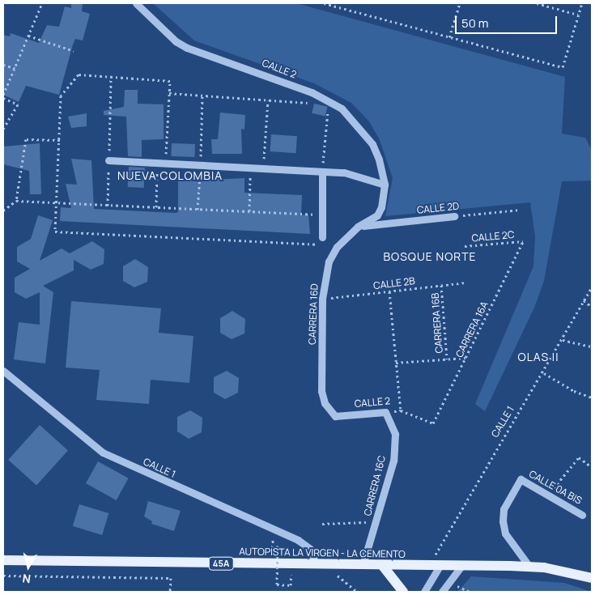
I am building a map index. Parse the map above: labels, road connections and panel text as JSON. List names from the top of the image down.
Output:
{
  "streets": {
    "main road": ["AUTOPISTA LA VIRGEN - LA CEMENTO", "45A"],
    "street": [
      "CALLE 2",
      "CALLE 2D",
      "CARRERA 16D",
      "CALLE 1",
      "CARRERA 16C",
      "CALLE 0A BIS"
    ],
    "path": [
      "CALLE 2C",
      "CALLE 2B",
      "CARRERA 16B",
      "CARRERA 16A"
    ]
  },
  "crossings": [
    ["CALLE 2", "CARRERA 16D"],
    ["CALLE 2", "CARRERA 16A"],
    ["CALLE 2", "CARRERA 16C"],
    ["CALLE 2D", "CARRERA 16D"],
    ["CALLE 2C", "CARRERA 16A"],
    ["CALLE 2B", "CARRERA 16D"],
    ["CALLE 2B", "CARRERA 16B"],
    ["CALLE 1", "AUTOPISTA LA VIRGEN - LA CEMENTO"],
    ["CARRERA 16C", "AUTOPISTA LA VIRGEN - LA CEMENTO"],
    ["CALLE 0A BIS", "AUTOPISTA LA VIRGEN - LA CEMENTO"]
  ],
  "districts": ["NUEVA COLOMBIA", "BOSQUE NORTE", "OLAS II"],
  "scale_bar": "50 m",
  "north": "bottom"
}
